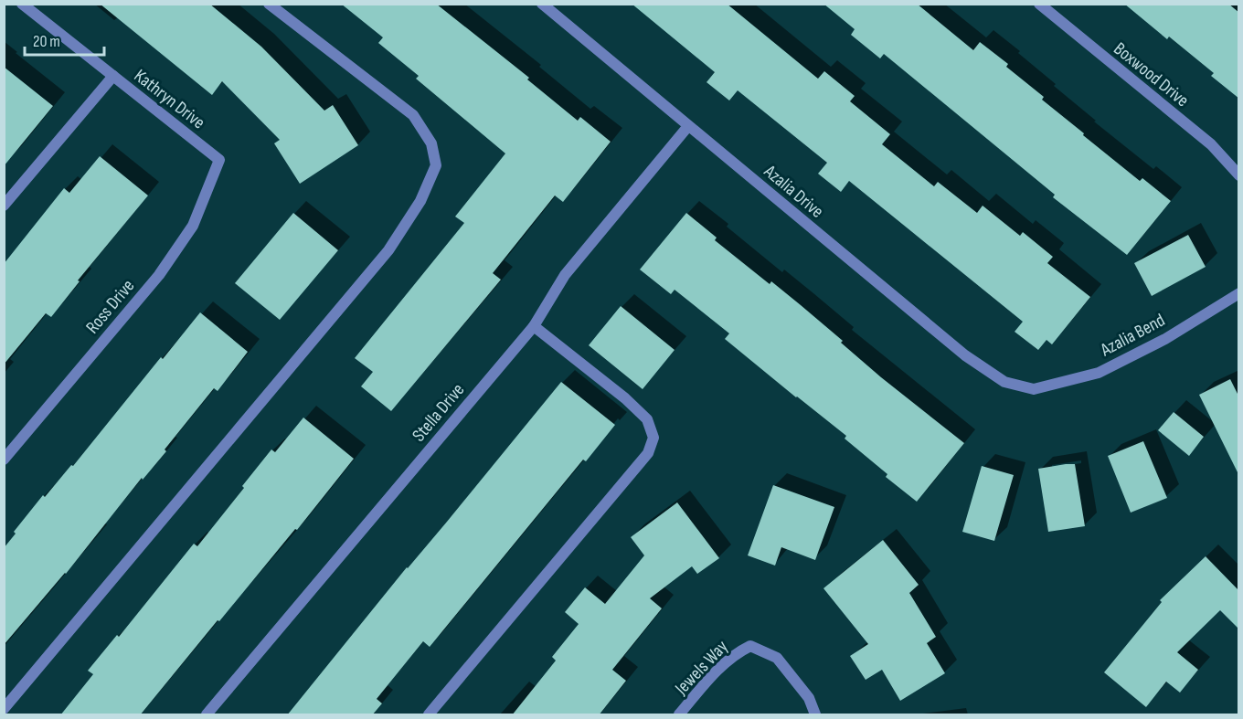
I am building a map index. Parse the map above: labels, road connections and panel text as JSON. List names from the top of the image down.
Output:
{
  "streets": {
    "street": [
      "Boxwood Drive",
      "Kathryn Drive",
      "Azalia Drive",
      "Ross Drive",
      "Azalia Bend",
      "Stella Drive",
      "Jewels Way"
    ]
  },
  "crossings": [
    ["Kathryn Drive", "Ross Drive"],
    ["Azalia Drive", "Azalia Bend"],
    ["Azalia Drive", "Stella Drive"]
  ],
  "scale_bar": "20 m"
}
